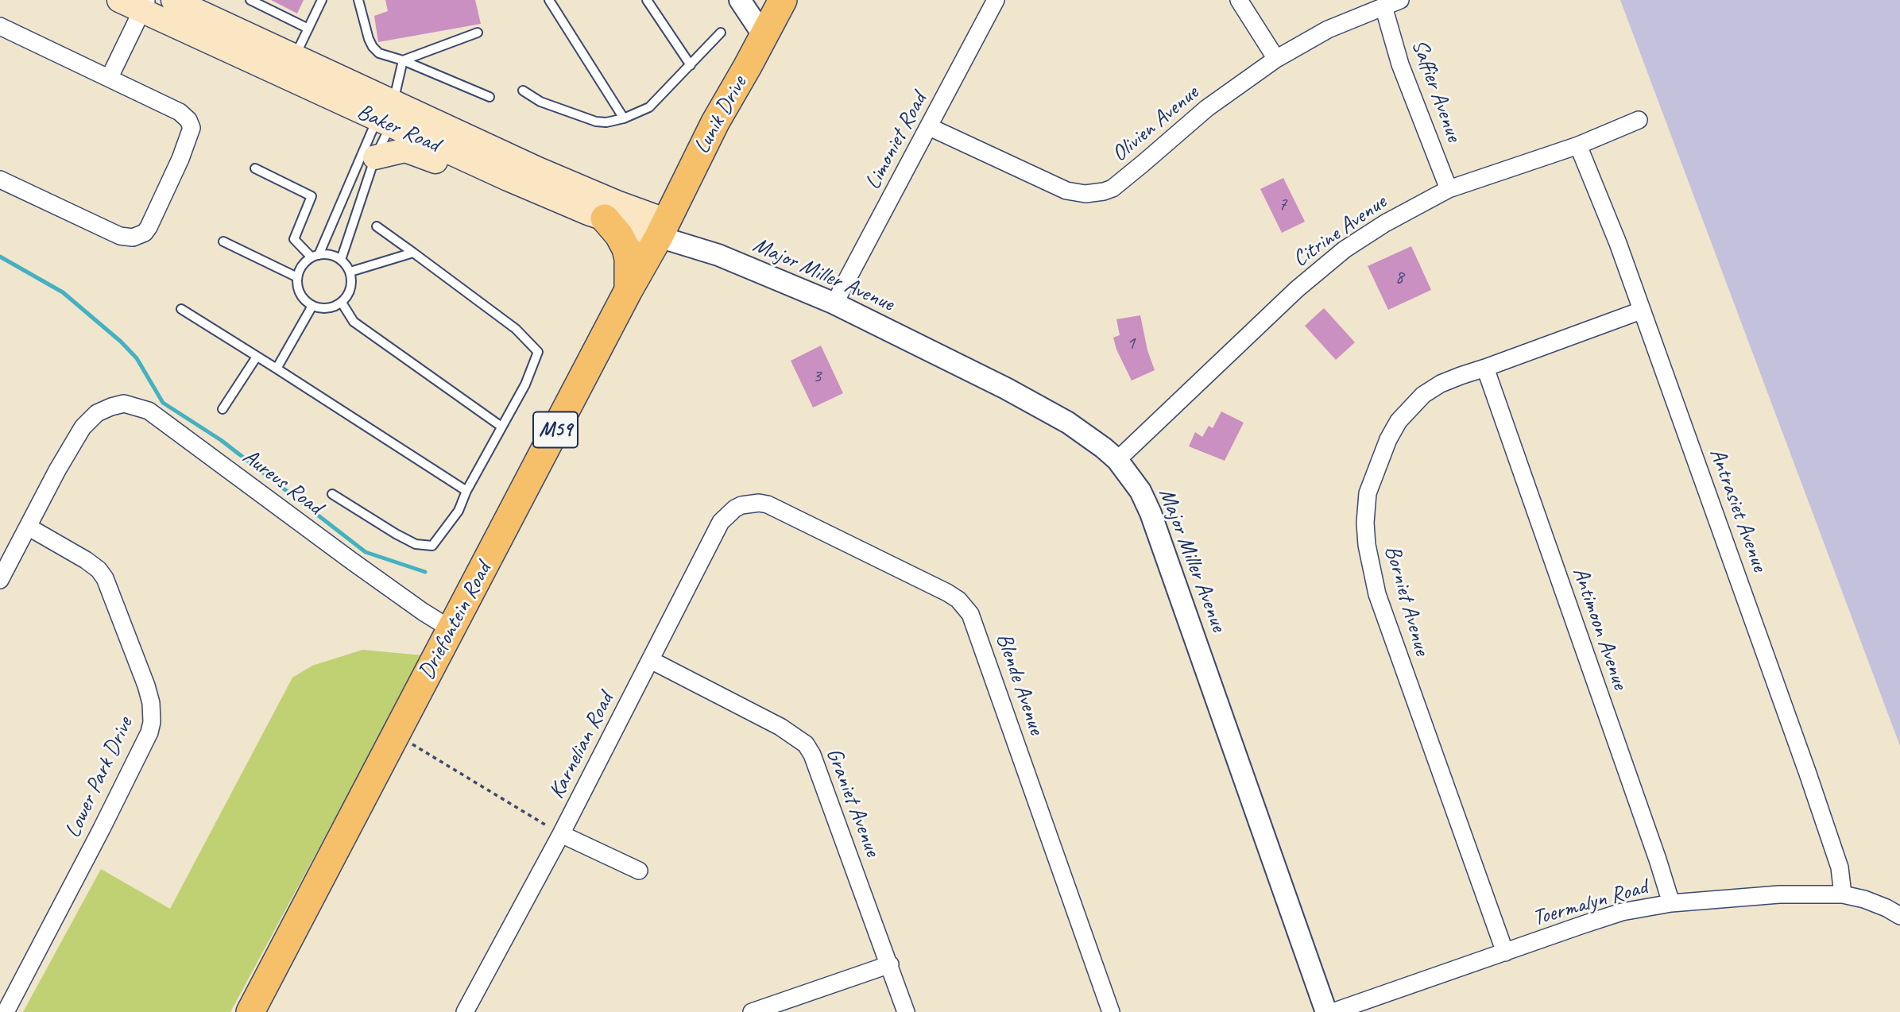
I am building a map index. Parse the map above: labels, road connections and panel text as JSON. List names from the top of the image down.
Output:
{
  "streets": {
    "main road": [
      "Lunik Drive",
      "Baker Road",
      "M59",
      "Driefontein Road"
    ],
    "street": [
      "Saffier Avenue",
      "Olivien Avenue",
      "Limoniet Road",
      "Citrine Avenue",
      "Major Miller Avenue",
      "Aureus Road",
      "Antrasiet Avenue",
      "Borniet Avenue",
      "Antimoon Avenue",
      "Blende Avenue",
      "Karnelian Road",
      "Lower Park Drive",
      "Graniet Avenue",
      "Toermalyn Road"
    ]
  },
  "crossings": [
    ["Saffier Avenue", "Olivien Avenue"],
    ["Saffier Avenue", "Citrine Avenue"],
    ["Lunik Drive", "Baker Road"],
    ["Lunik Drive", "Major Miller Avenue"],
    ["Lunik Drive", "Driefontein Road"],
    ["Olivien Avenue", "Limoniet Road"],
    ["Baker Road", "Major Miller Avenue"],
    ["Baker Road", "Driefontein Road"],
    ["Limoniet Road", "Major Miller Avenue"],
    ["Citrine Avenue", "Major Miller Avenue"],
    ["Citrine Avenue", "Antrasiet Avenue"],
    ["Major Miller Avenue", "Driefontein Road"],
    ["Aureus Road", "Driefontein Road"],
    ["Aureus Road", "Lower Park Drive"],
    ["Antrasiet Avenue", "Borniet Avenue"],
    ["Antrasiet Avenue", "Toermalyn Road"],
    ["Borniet Avenue", "Antimoon Avenue"],
    ["Borniet Avenue", "Toermalyn Road"],
    ["Antimoon Avenue", "Toermalyn Road"],
    ["Blende Avenue", "Karnelian Road"],
    ["Karnelian Road", "Graniet Avenue"]
  ],
  "house_numbers": [
    "7",
    "8",
    "1",
    "3"
  ]
}
